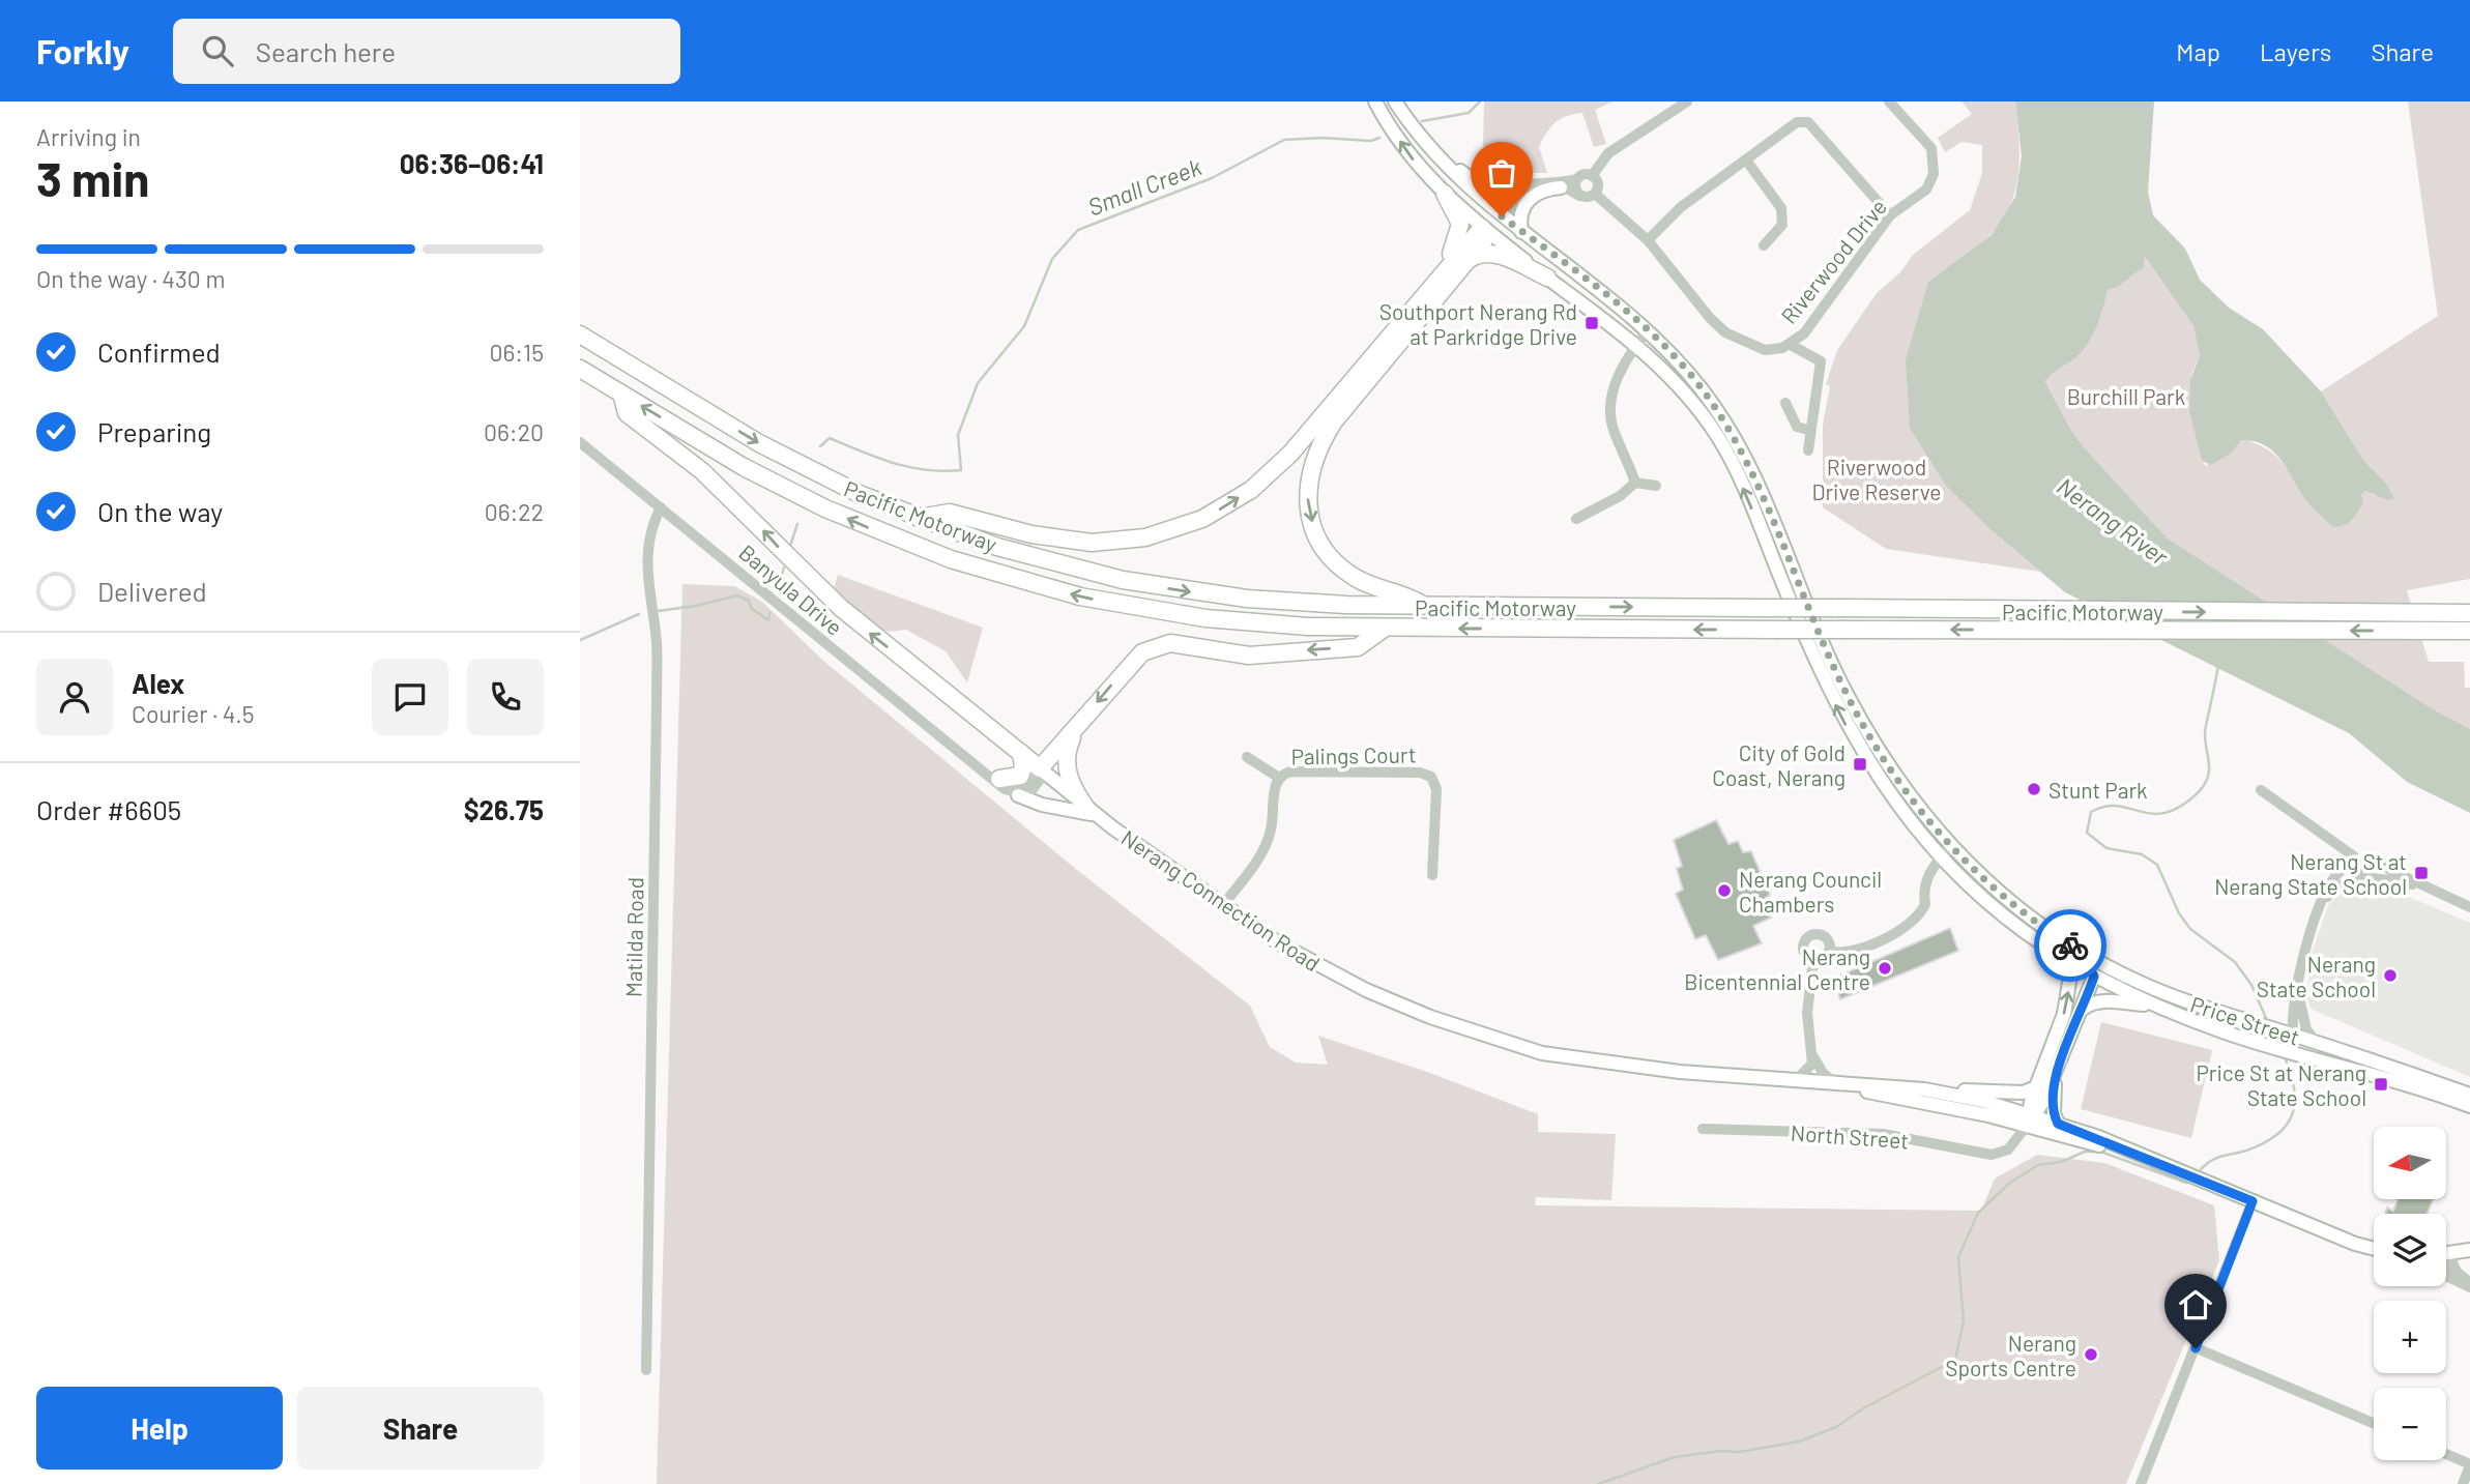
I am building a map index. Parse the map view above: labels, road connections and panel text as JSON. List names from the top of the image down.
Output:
{
  "streets": {
    "highway": ["Pacific Motorway"],
    "main road": ["Nerang Connection Road", "Price Street", "North Street"],
    "street": [
      "Riverwood Drive",
      "Banyula Drive",
      "Palings Court",
      "Matilda Road"
    ]
  },
  "crossings": [
    ["Banyula Drive", "Matilda Road"],
    ["Palings Court", "Nerang Connection Road"],
    ["Nerang Connection Road", "North Street"]
  ],
  "water": ["Small Creek", "Nerang River"],
  "parks": ["Burchill Park", "Riverwood Drive Reserve"],
  "places": {
    "transit": [
      "Southport Nerang Rd at Parkridge Drive",
      "City of Gold Coast, Nerang",
      "Nerang St at Nerang State School",
      "Price St at Nerang State School"
    ],
    "other": [
      "Stunt Park",
      "Nerang Council Chambers",
      "Nerang Bicentennial Centre",
      "Nerang State School",
      "Nerang Sports Centre"
    ]
  },
  "north": "left",
  "page": {
    "header": "Forkly",
    "search": "Search here",
    "nav": ["Map", "Layers", "Share"],
    "heading": ["3 min", "Arriving in", "06:36–06:41"],
    "panel": [
      "Alex",
      "Courier · 4.5",
      "Order #6605",
      "$26.75"
    ],
    "bar": "On the way · 430 m",
    "list": [
      ["Confirmed", "06:15"],
      ["Preparing", "06:20"],
      ["On the way", "06:22"],
      "Delivered"
    ],
    "map_buttons": ["+", "−"],
    "buttons": ["Help", "Share"]
  }
}
